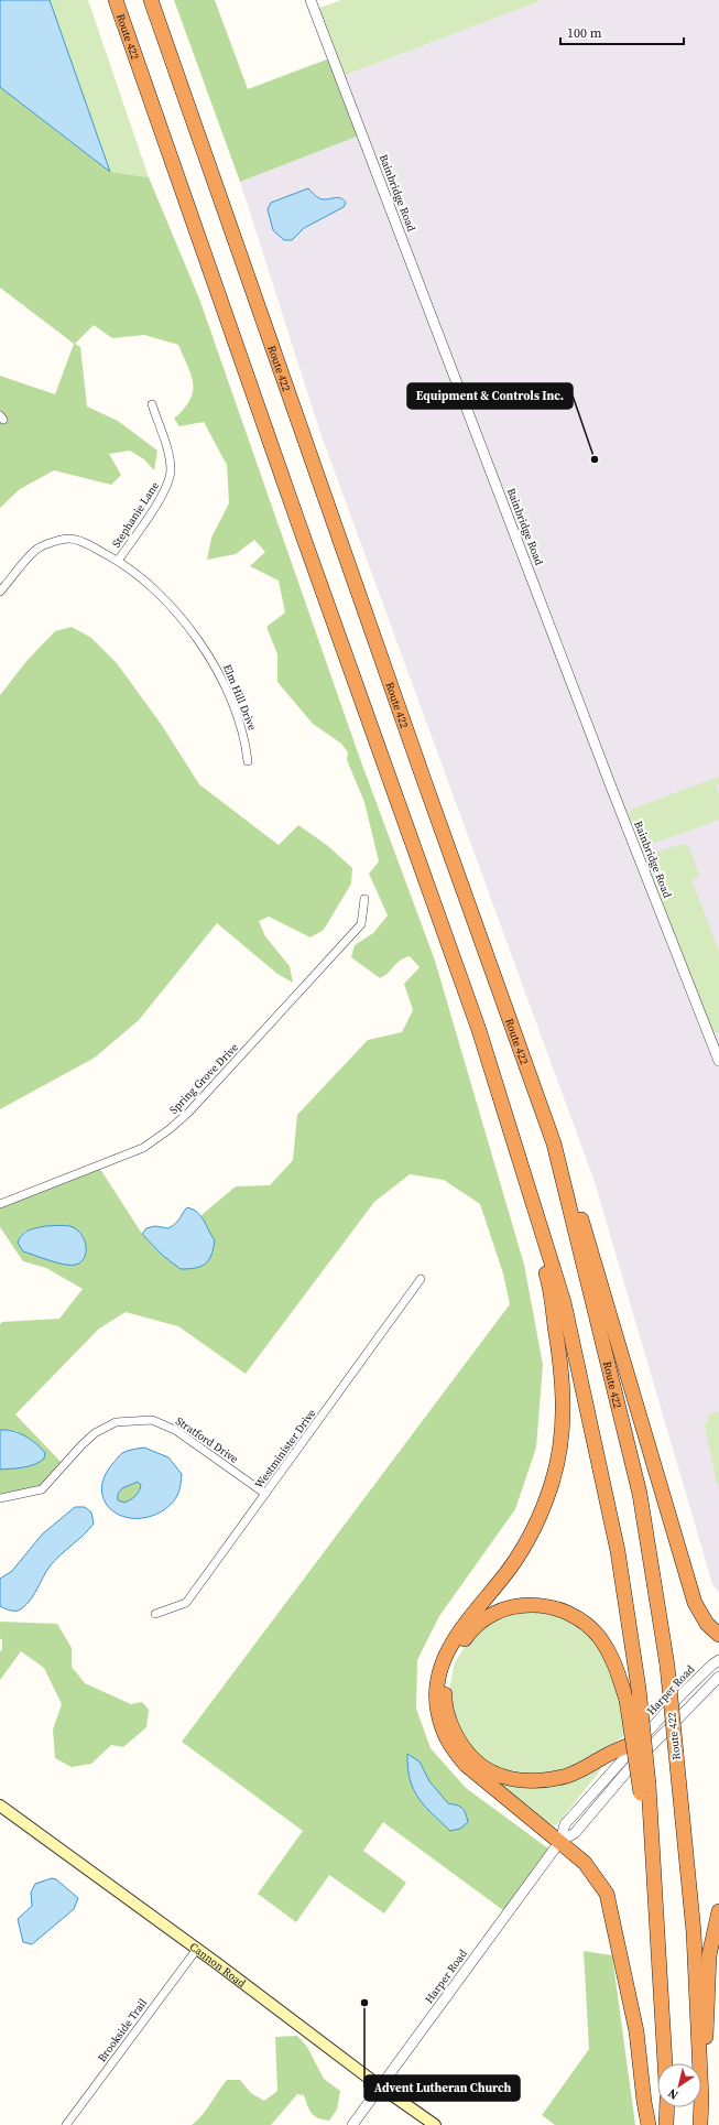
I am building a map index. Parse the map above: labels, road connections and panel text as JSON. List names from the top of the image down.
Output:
{
  "streets": {
    "highway": ["Route 422"],
    "main road": ["Cannon Road"],
    "street": [
      "Bainbridge Road",
      "Stephanie Lane",
      "Elm Hill Drive",
      "Spring Grove Drive",
      "Stratford Drive",
      "Westminister Drive",
      "Harper Road",
      "Brookside Trail"
    ]
  },
  "crossings": [
    ["Stephanie Lane", "Elm Hill Drive"],
    ["Stratford Drive", "Westminister Drive"],
    ["Harper Road", "Cannon Road"],
    ["Cannon Road", "Brookside Trail"]
  ],
  "places": ["Equipment & Controls Inc.", "Advent Lutheran Church"],
  "scale_bar": "100 m",
  "north": "bottom left"
}
